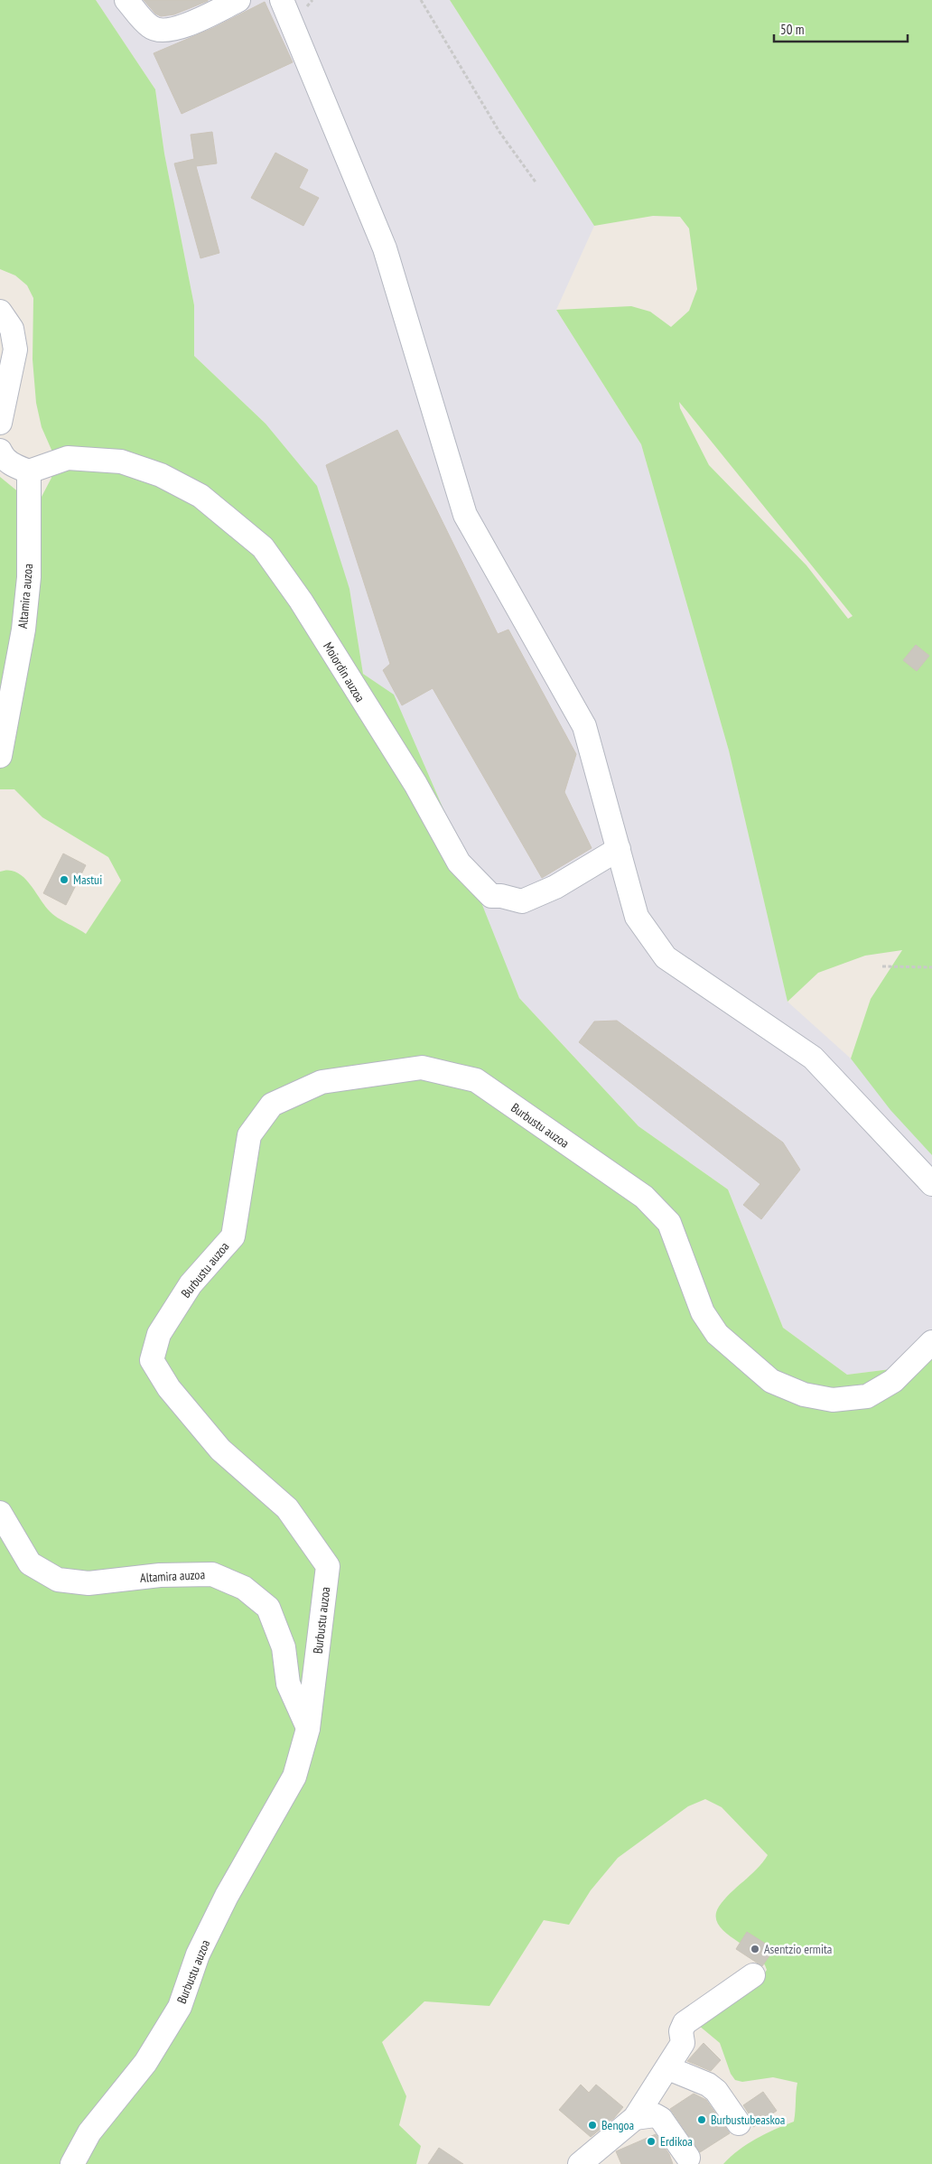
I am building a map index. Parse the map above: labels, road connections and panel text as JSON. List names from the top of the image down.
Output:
{
  "streets": {
    "street": ["Altamira auzoa", "Moiordin auzoa", "Burbustu auzoa"]
  },
  "crossings": [
    ["Altamira auzoa", "Moiordin auzoa"],
    ["Altamira auzoa", "Burbustu auzoa"]
  ],
  "places": [
    "Mastui",
    "Asentzio ermita",
    "Burbustubeaskoa",
    "Bengoa",
    "Erdikoa"
  ],
  "scale_bar": "50 m"
}
